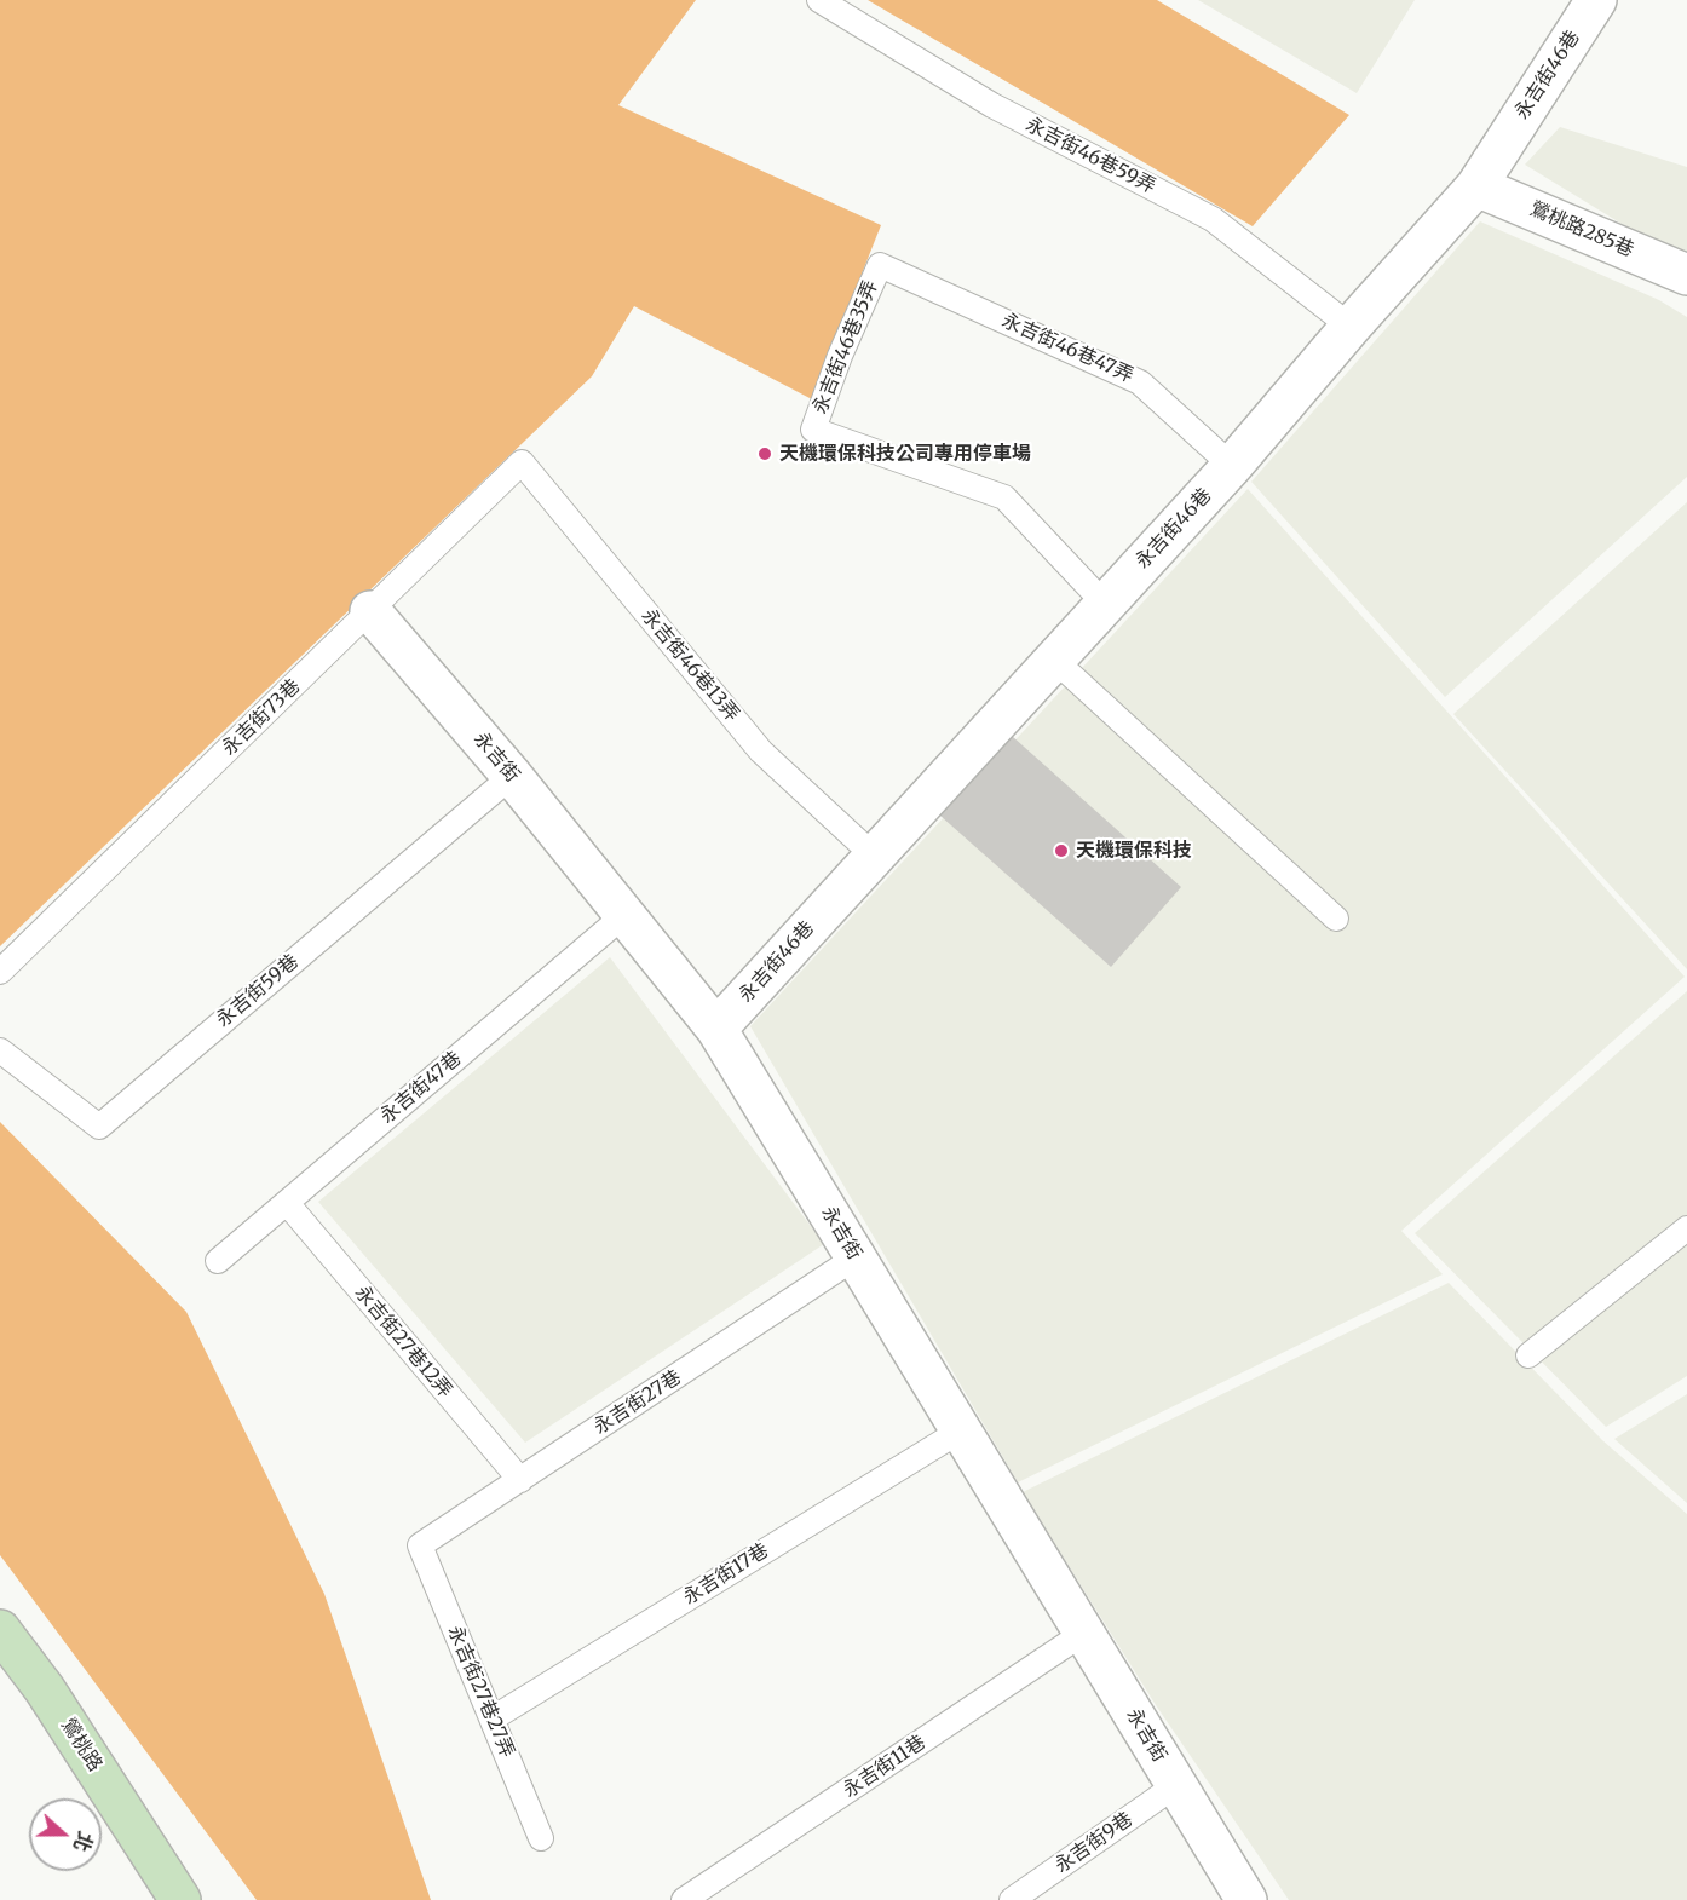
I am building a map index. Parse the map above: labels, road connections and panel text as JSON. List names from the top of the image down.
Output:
{
  "streets": {
    "main road": ["鶯桃路"],
    "street": ["永吉街46巷", "鶯桃路285巷", "永吉街"],
    "lane": [
      "永吉街46巷59弄",
      "永吉街46巷35弄",
      "永吉街46巷47弄",
      "永吉街46巷13弄",
      "永吉街73巷",
      "永吉街59巷",
      "永吉街47巷",
      "永吉街27巷12弄",
      "永吉街27巷",
      "永吉街17巷",
      "永吉街27巷27弄",
      "永吉街11巷",
      "永吉街9巷"
    ]
  },
  "crossings": [
    ["永吉街46巷", "永吉街46巷59弄"],
    ["永吉街46巷", "鶯桃路285巷"],
    ["永吉街46巷", "永吉街46巷35弄"],
    ["永吉街46巷", "永吉街46巷47弄"],
    ["永吉街46巷", "永吉街46巷13弄"],
    ["永吉街46巷", "永吉街"],
    ["永吉街46巷35弄", "永吉街46巷47弄"],
    ["永吉街46巷13弄", "永吉街73巷"],
    ["永吉街73巷", "永吉街"],
    ["永吉街", "永吉街59巷"],
    ["永吉街", "永吉街47巷"],
    ["永吉街", "永吉街27巷"],
    ["永吉街", "永吉街17巷"],
    ["永吉街", "永吉街11巷"],
    ["永吉街", "永吉街9巷"],
    ["永吉街47巷", "永吉街27巷12弄"],
    ["永吉街27巷12弄", "永吉街27巷"],
    ["永吉街27巷", "永吉街27巷27弄"],
    ["永吉街17巷", "永吉街27巷27弄"]
  ],
  "places": ["天機環保科技公司專用停車場", "天機環保科技"],
  "north": "right"
}
